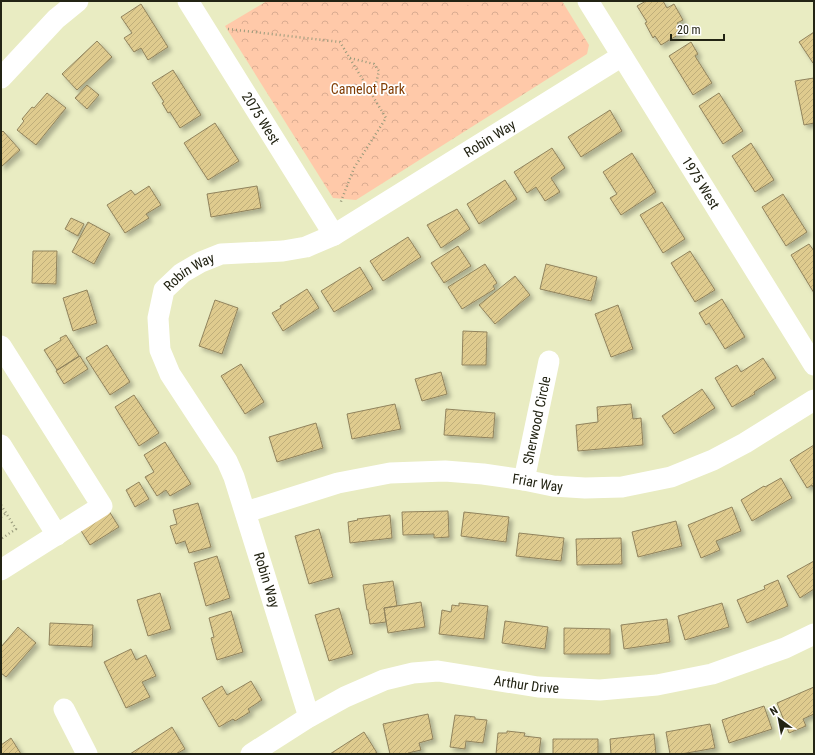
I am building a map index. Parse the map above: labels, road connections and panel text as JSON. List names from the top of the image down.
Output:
{
  "streets": {
    "street": [
      "2075 West",
      "Robin Way",
      "1975 West",
      "Sherwood Circle",
      "Friar Way",
      "Arthur Drive"
    ]
  },
  "crossings": [
    ["2075 West", "Robin Way"],
    ["Robin Way", "1975 West"],
    ["Robin Way", "Friar Way"],
    ["Robin Way", "Arthur Drive"],
    ["Sherwood Circle", "Friar Way"]
  ],
  "parks": ["Camelot Park"],
  "scale_bar": "20 m",
  "north": "top left"
}
